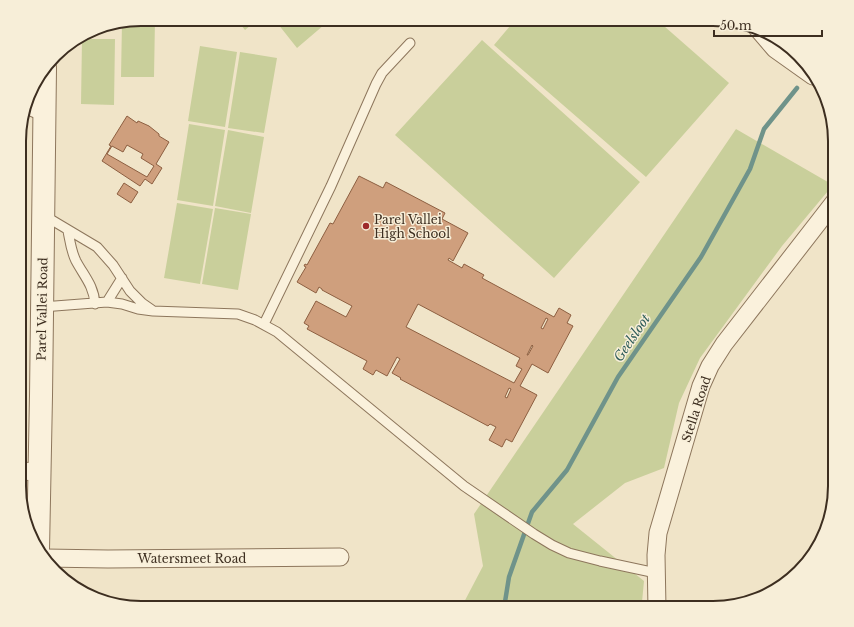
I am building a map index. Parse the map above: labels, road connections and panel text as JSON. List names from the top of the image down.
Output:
{
  "streets": {
    "street": ["Parel Vallei Road", "Stella Road", "Watersmeet Road"]
  },
  "water": ["Geelsloot"],
  "places": ["Parel Vallei High School"],
  "scale_bar": "50 m"
}
